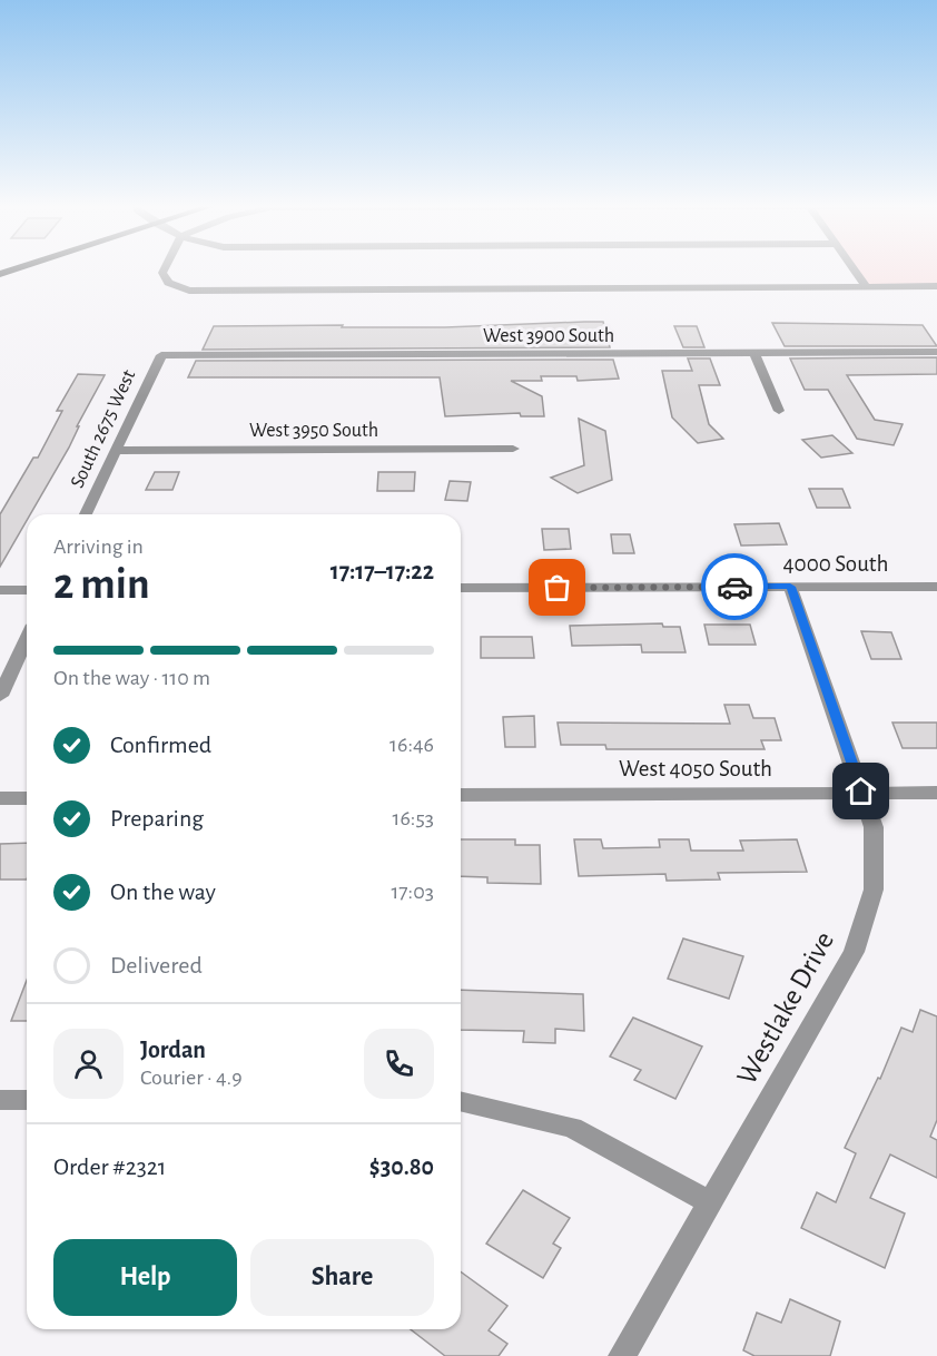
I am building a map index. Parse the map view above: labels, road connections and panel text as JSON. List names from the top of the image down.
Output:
{
  "streets": {
    "street": [
      "West 3900 South",
      "South 2675 West",
      "West 3950 South",
      "4000 South",
      "West 4050 South",
      "Westlake Drive"
    ]
  },
  "crossings": [
    ["West 3900 South", "South 2675 West"],
    ["South 2675 West", "West 3950 South"],
    ["4000 South", "Westlake Drive"],
    ["West 4050 South", "Westlake Drive"]
  ],
  "page": {
    "heading": ["2 min", "Arriving in", "17:17–17:22"],
    "panel": [
      "Jordan",
      "Courier · 4.9",
      "Order #2321",
      "$30.80"
    ],
    "bar": "On the way · 110 m",
    "list": [
      ["Confirmed", "16:46"],
      ["Preparing", "16:53"],
      ["On the way", "17:03"],
      "Delivered"
    ],
    "buttons": ["Help", "Share"]
  }
}
